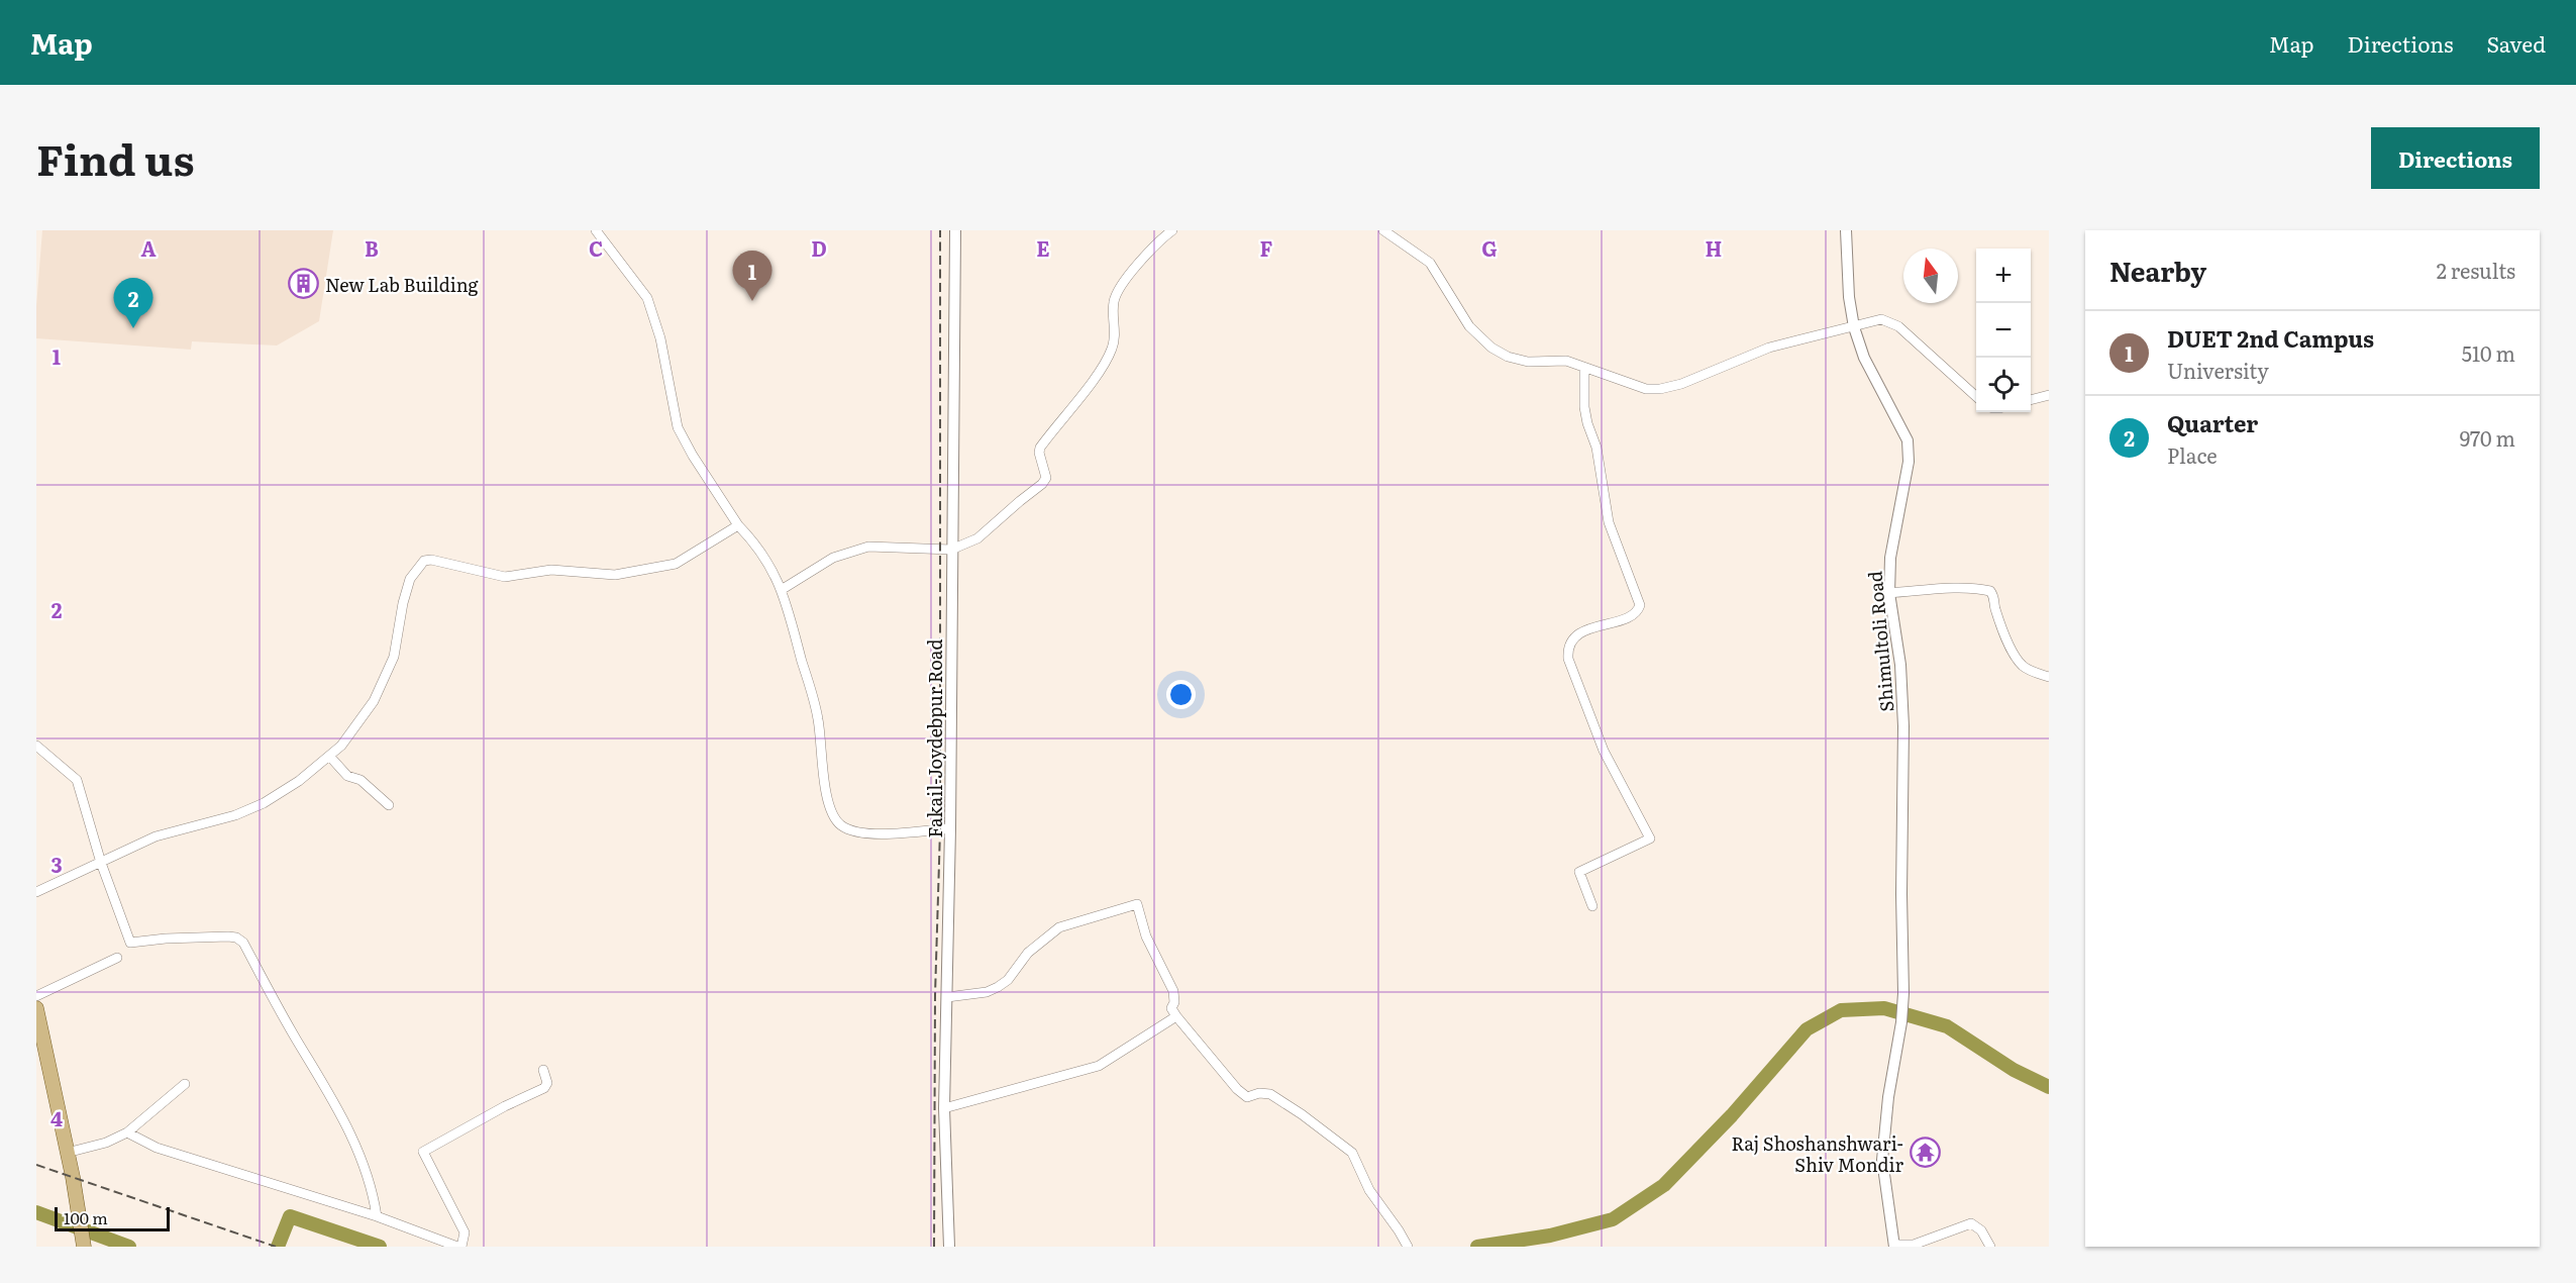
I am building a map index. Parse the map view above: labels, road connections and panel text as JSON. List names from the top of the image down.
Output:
{
  "streets": {
    "street": ["Shimultoli Road", "Fakail-Joydebpur Road"]
  },
  "places": {
    "building": ["New Lab Building"],
    "temple": ["Raj Shoshanshwari- Shiv Mondir"]
  },
  "scale_bar": "100 m",
  "north": "top",
  "page": {
    "header": "Map",
    "nav": ["Map", "Directions", "Saved"],
    "title": "Find us",
    "buttons": "Directions",
    "heading": ["Nearby", "2 results"],
    "map_buttons": ["+", "−"],
    "pins": ["1", "2"],
    "list": [
      {
        "mark": "1",
        "name": "DUET 2nd Campus",
        "note": "University",
        "value": "510 m"
      },
      {
        "mark": "2",
        "name": "Quarter",
        "note": "Place",
        "value": "970 m"
      }
    ],
    "scale": "100 m"
  },
  "grid": {
    "columns": [
      "A",
      "B",
      "C",
      "D",
      "E",
      "F",
      "G",
      "H"
    ],
    "rows": [
      "1",
      "2",
      "3",
      "4"
    ]
  }
}
